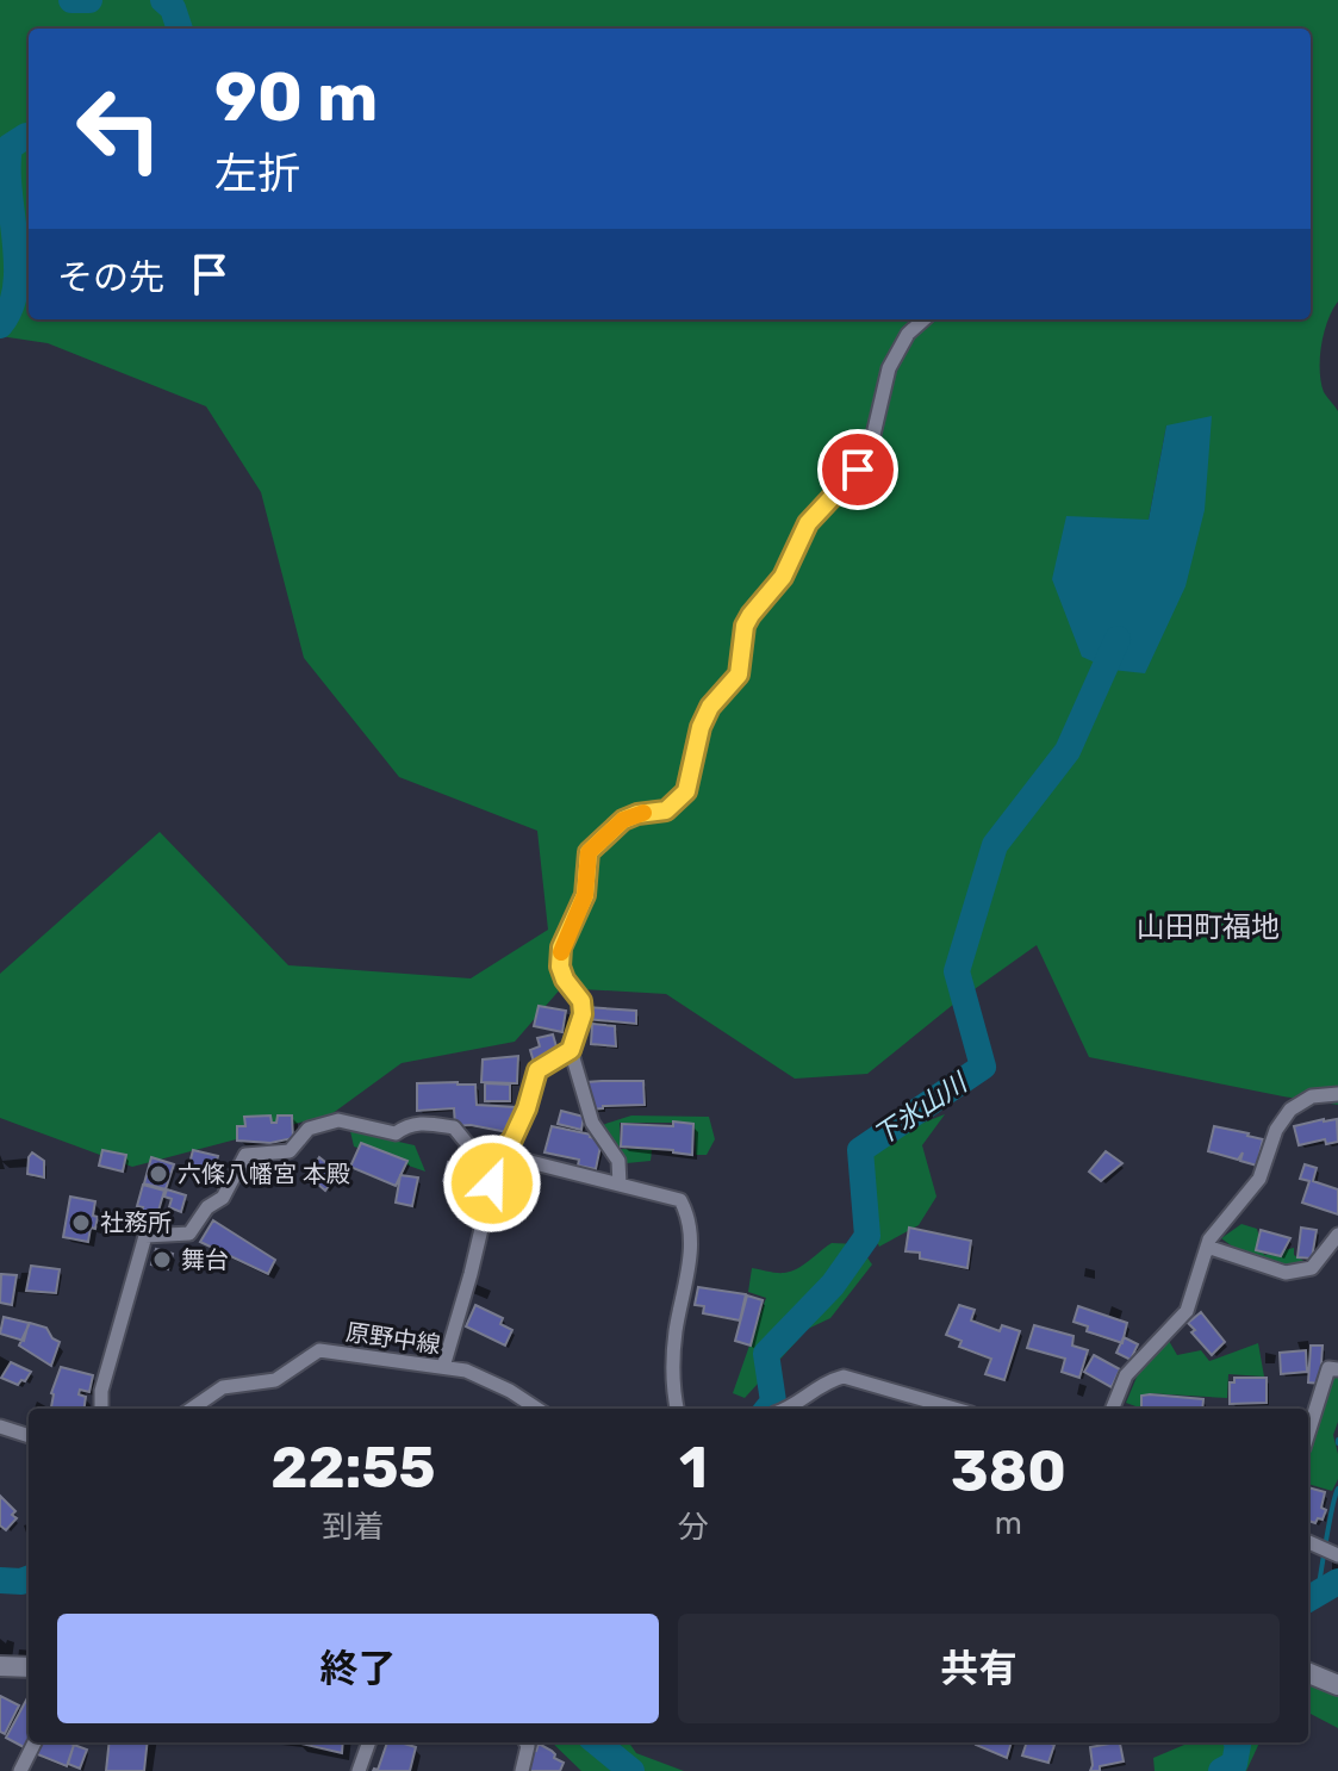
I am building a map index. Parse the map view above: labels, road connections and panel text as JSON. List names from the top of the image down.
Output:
{
  "streets": {
    "street": ["原野中線"]
  },
  "districts": ["山田町福地"],
  "water": ["下氷山川"],
  "places": ["六條八幡宮 本殿", "社務所", "舞台"],
  "page": {
    "turn": ["90 m", "左折"],
    "then": "その先",
    "eta": [
      "22:55",
      "到着",
      "1",
      "分",
      "380",
      "m"
    ],
    "buttons": ["終了", "共有"]
  }
}
